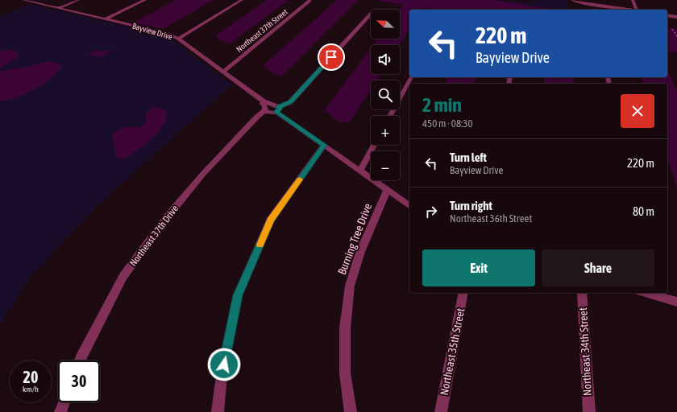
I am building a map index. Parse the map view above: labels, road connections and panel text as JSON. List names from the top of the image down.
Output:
{
  "streets": {
    "street": [
      "Northeast 37th Street",
      "Bayview Drive",
      "Northeast 37th Drive",
      "Burning Tree Drive",
      "Northeast 35th Street",
      "Northeast 34th Street"
    ]
  },
  "crossings": [
    ["Northeast 37th Street", "Bayview Drive"],
    ["Bayview Drive", "Northeast 37th Drive"],
    ["Bayview Drive", "Burning Tree Drive"]
  ],
  "north": "top left",
  "page": {
    "map_buttons": ["+", "−"],
    "turn": ["220 m", "Bayview Drive"],
    "heading": ["2 min", "450 m · 08:30"],
    "list": [
      {
        "name": "Turn left",
        "note": "Bayview Drive",
        "value": "220 m"
      },
      {
        "name": "Turn right",
        "note": "Northeast 36th Street",
        "value": "80 m"
      }
    ],
    "buttons": ["Exit", "Share"],
    "speed": "20 km/h",
    "limit": "30"
  }
}
